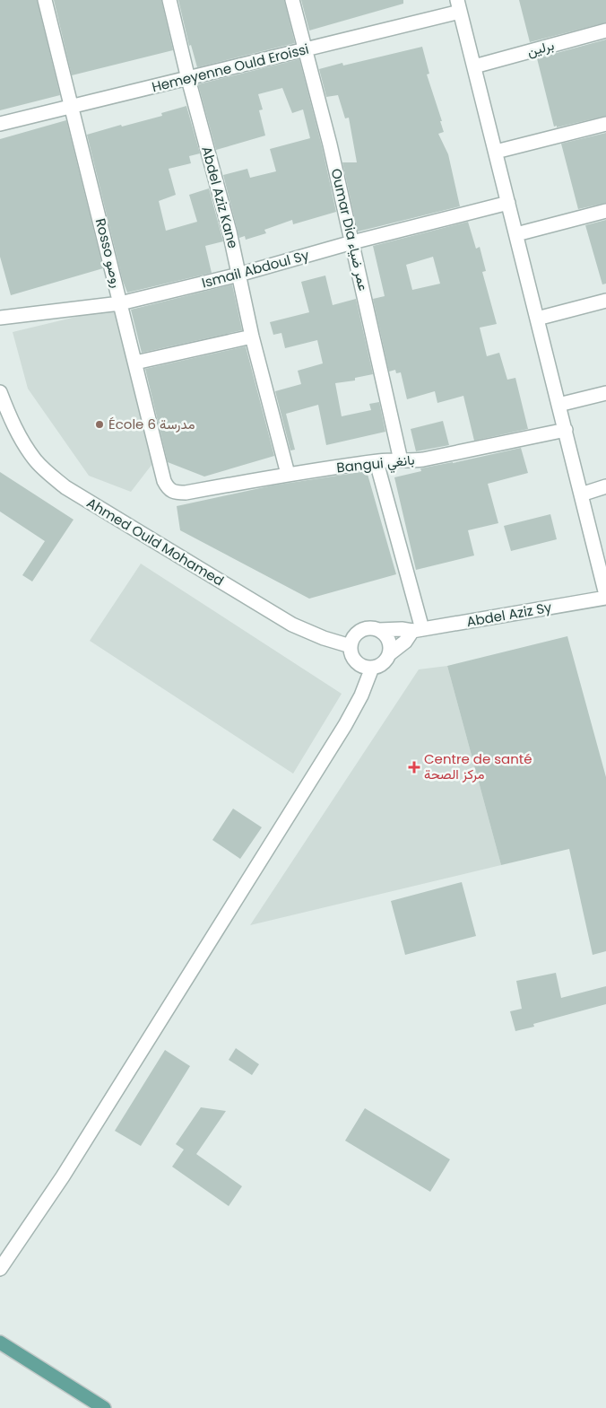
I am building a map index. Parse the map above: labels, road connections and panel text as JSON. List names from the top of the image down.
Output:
{
  "streets": {
    "street": [
      "برلين",
      "Hemeyenne Ould Eroissi",
      "Abdel Aziz Kane",
      "Oumar Dia عمر ضياء",
      "Rosso روصو",
      "Ismail Abdoul Sy",
      "Bangui بانغي",
      "Ahmed Ould Mohamed",
      "Abdel Aziz Sy"
    ]
  },
  "crossings": [
    ["Hemeyenne Ould Eroissi", "Abdel Aziz Kane"],
    ["Hemeyenne Ould Eroissi", "Oumar Dia عمر ضياء"],
    ["Hemeyenne Ould Eroissi", "Rosso روصو"],
    ["Abdel Aziz Kane", "Ismail Abdoul Sy"],
    ["Abdel Aziz Kane", "Bangui بانغي"],
    ["Oumar Dia عمر ضياء", "Ismail Abdoul Sy"],
    ["Oumar Dia عمر ضياء", "Bangui بانغي"],
    ["Rosso روصو", "Ismail Abdoul Sy"],
    ["Rosso روصو", "Bangui بانغي"],
    ["Ahmed Ould Mohamed", "Abdel Aziz Sy"]
  ],
  "places": {
    "other": ["École 6 مدرسة"],
    "health": ["Centre de santé مركز الصحة"]
  }
}
